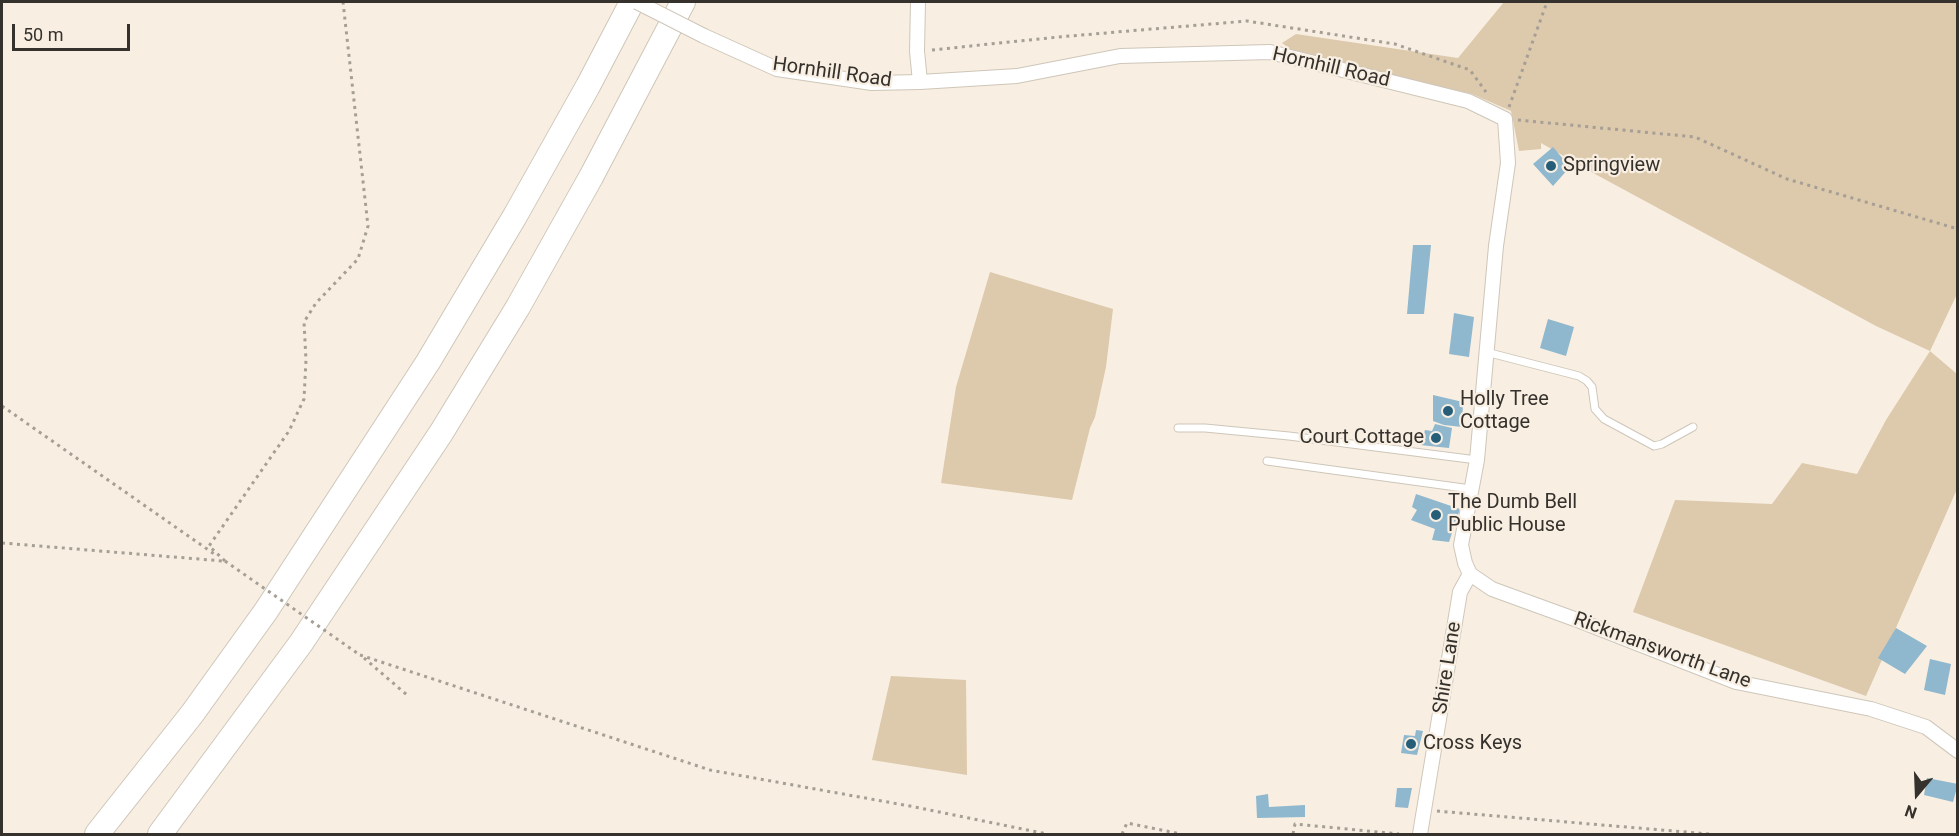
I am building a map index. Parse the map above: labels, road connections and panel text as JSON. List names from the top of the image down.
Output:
{
  "streets": {
    "street": ["Hornhill Road", "Rickmansworth Lane", "Shire Lane"]
  },
  "crossings": [
    ["Rickmansworth Lane", "Shire Lane"]
  ],
  "places": [
    "Springview",
    "Holly Tree Cottage",
    "Court Cottage",
    "The Dumb Bell Public House",
    "Cross Keys"
  ],
  "scale_bar": "50 m",
  "north": "bottom"
}
